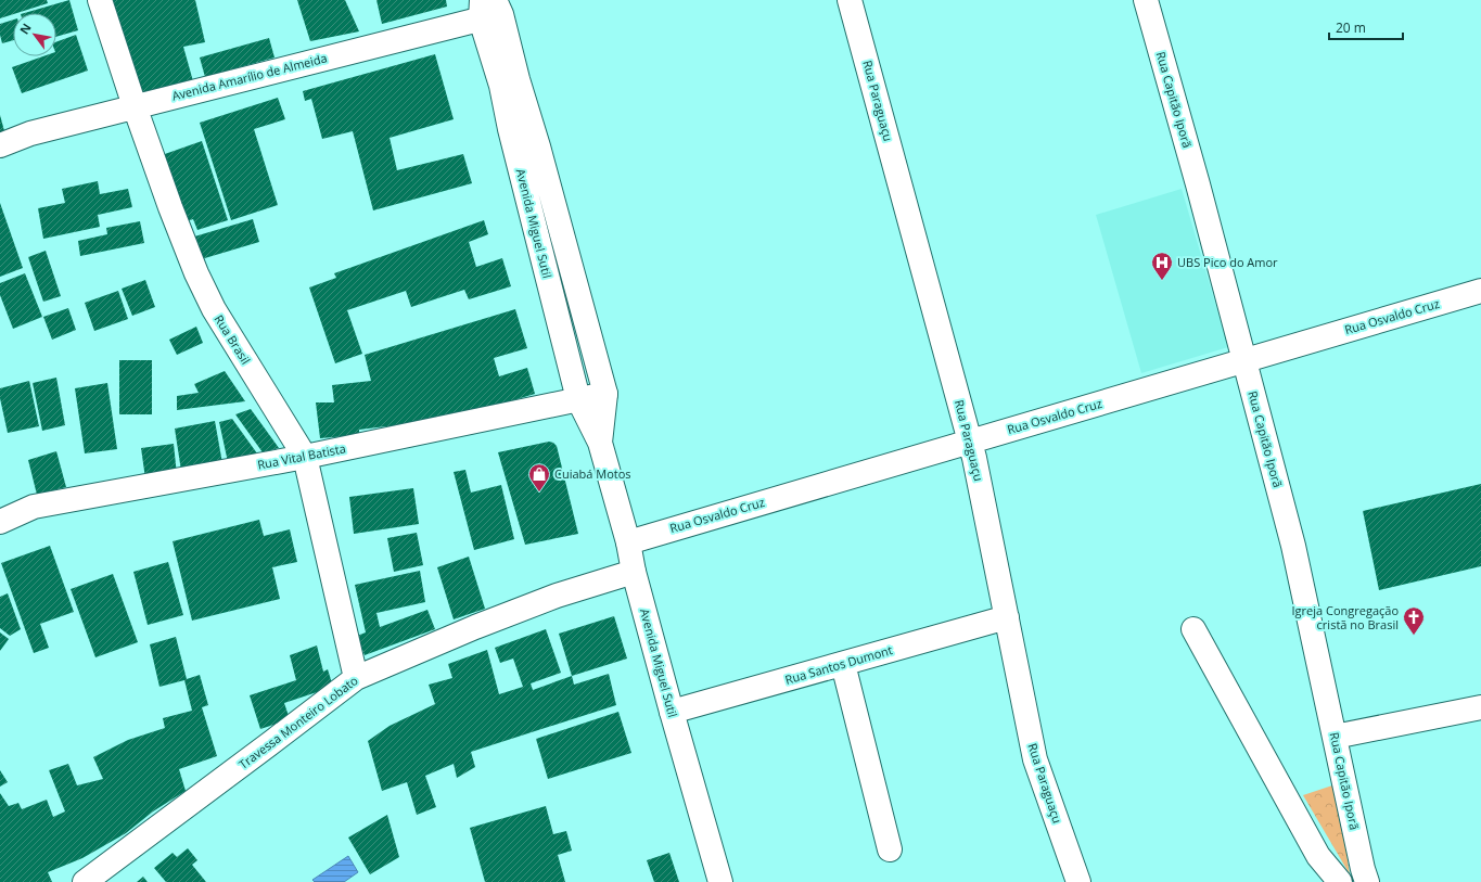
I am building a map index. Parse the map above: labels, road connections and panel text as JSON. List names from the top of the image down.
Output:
{
  "streets": {
    "street": [
      "Avenida Amarílio de Almeida",
      "Rua Capitão Iporã",
      "Rua Paraguaçu",
      "Avenida Miguel Sutil",
      "Rua Osvaldo Cruz",
      "Rua Brasil",
      "Rua Vital Batista",
      "Rua Santos Dumont",
      "Travessa Monteiro Lobato"
    ]
  },
  "crossings": [
    ["Avenida Amarílio de Almeida", "Avenida Miguel Sutil"],
    ["Avenida Amarílio de Almeida", "Rua Brasil"],
    ["Rua Capitão Iporã", "Rua Osvaldo Cruz"],
    ["Rua Paraguaçu", "Rua Osvaldo Cruz"],
    ["Rua Paraguaçu", "Rua Santos Dumont"],
    ["Avenida Miguel Sutil", "Rua Osvaldo Cruz"],
    ["Avenida Miguel Sutil", "Rua Vital Batista"],
    ["Avenida Miguel Sutil", "Rua Santos Dumont"],
    ["Avenida Miguel Sutil", "Travessa Monteiro Lobato"],
    ["Rua Brasil", "Rua Vital Batista"],
    ["Rua Brasil", "Travessa Monteiro Lobato"]
  ],
  "places": {
    "hospital": ["UBS Pico do Amor"],
    "shop": ["Cuiabá Motos"],
    "church": ["Igreja Congregação cristã no Brasil"]
  },
  "scale_bar": "20 m",
  "north": "top left"
}
